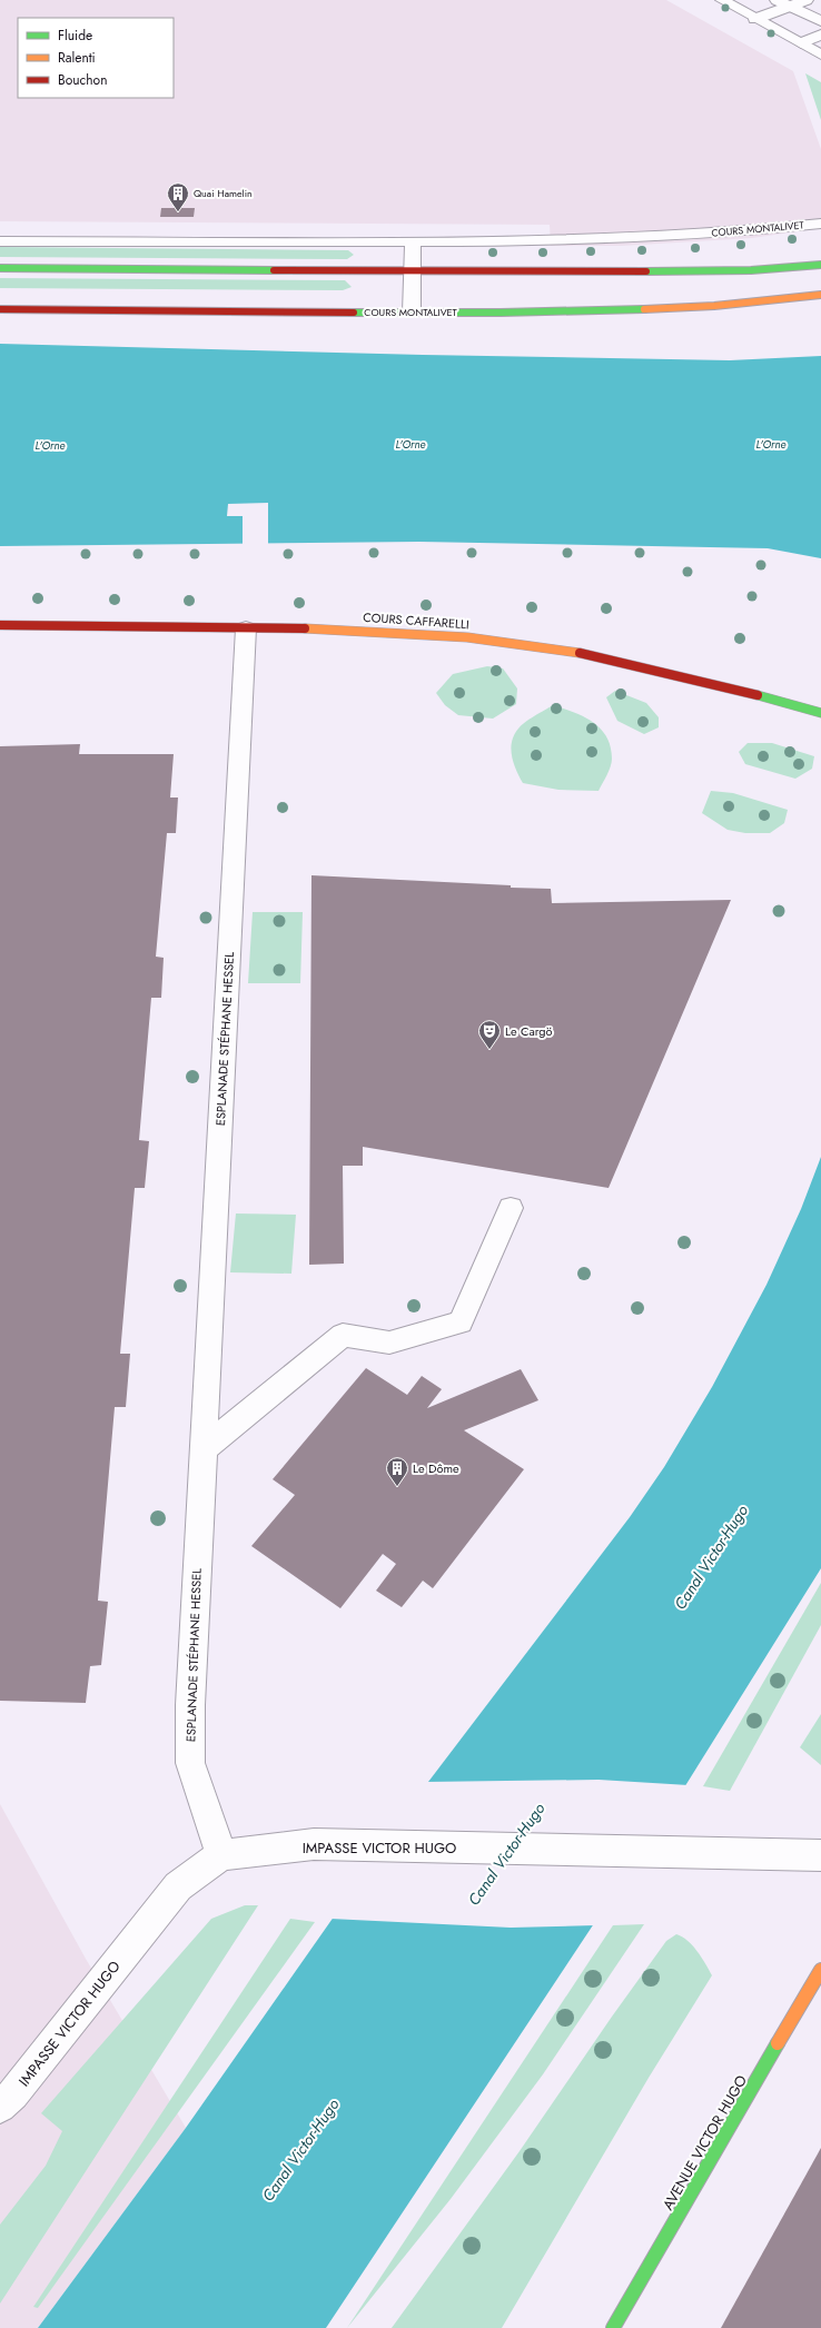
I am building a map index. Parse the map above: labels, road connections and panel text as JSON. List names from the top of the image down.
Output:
{
  "streets": {
    "main road": ["COURS MONTALIVET", "COURS CAFFARELLI", "AVENUE VICTOR HUGO"],
    "street": ["ESPLANADE STÉPHANE HESSEL", "IMPASSE VICTOR HUGO"]
  },
  "crossings": [
    ["COURS CAFFARELLI", "ESPLANADE STÉPHANE HESSEL"],
    ["ESPLANADE STÉPHANE HESSEL", "IMPASSE VICTOR HUGO"]
  ],
  "water": ["L'Orne", "Canal Victor-Hugo"],
  "places": {
    "building": ["Quai Hamelin", "Le Dôme"],
    "theatre": ["Le Cargö"]
  },
  "legend": ["Fluide", "Ralenti", "Bouchon"]
}
